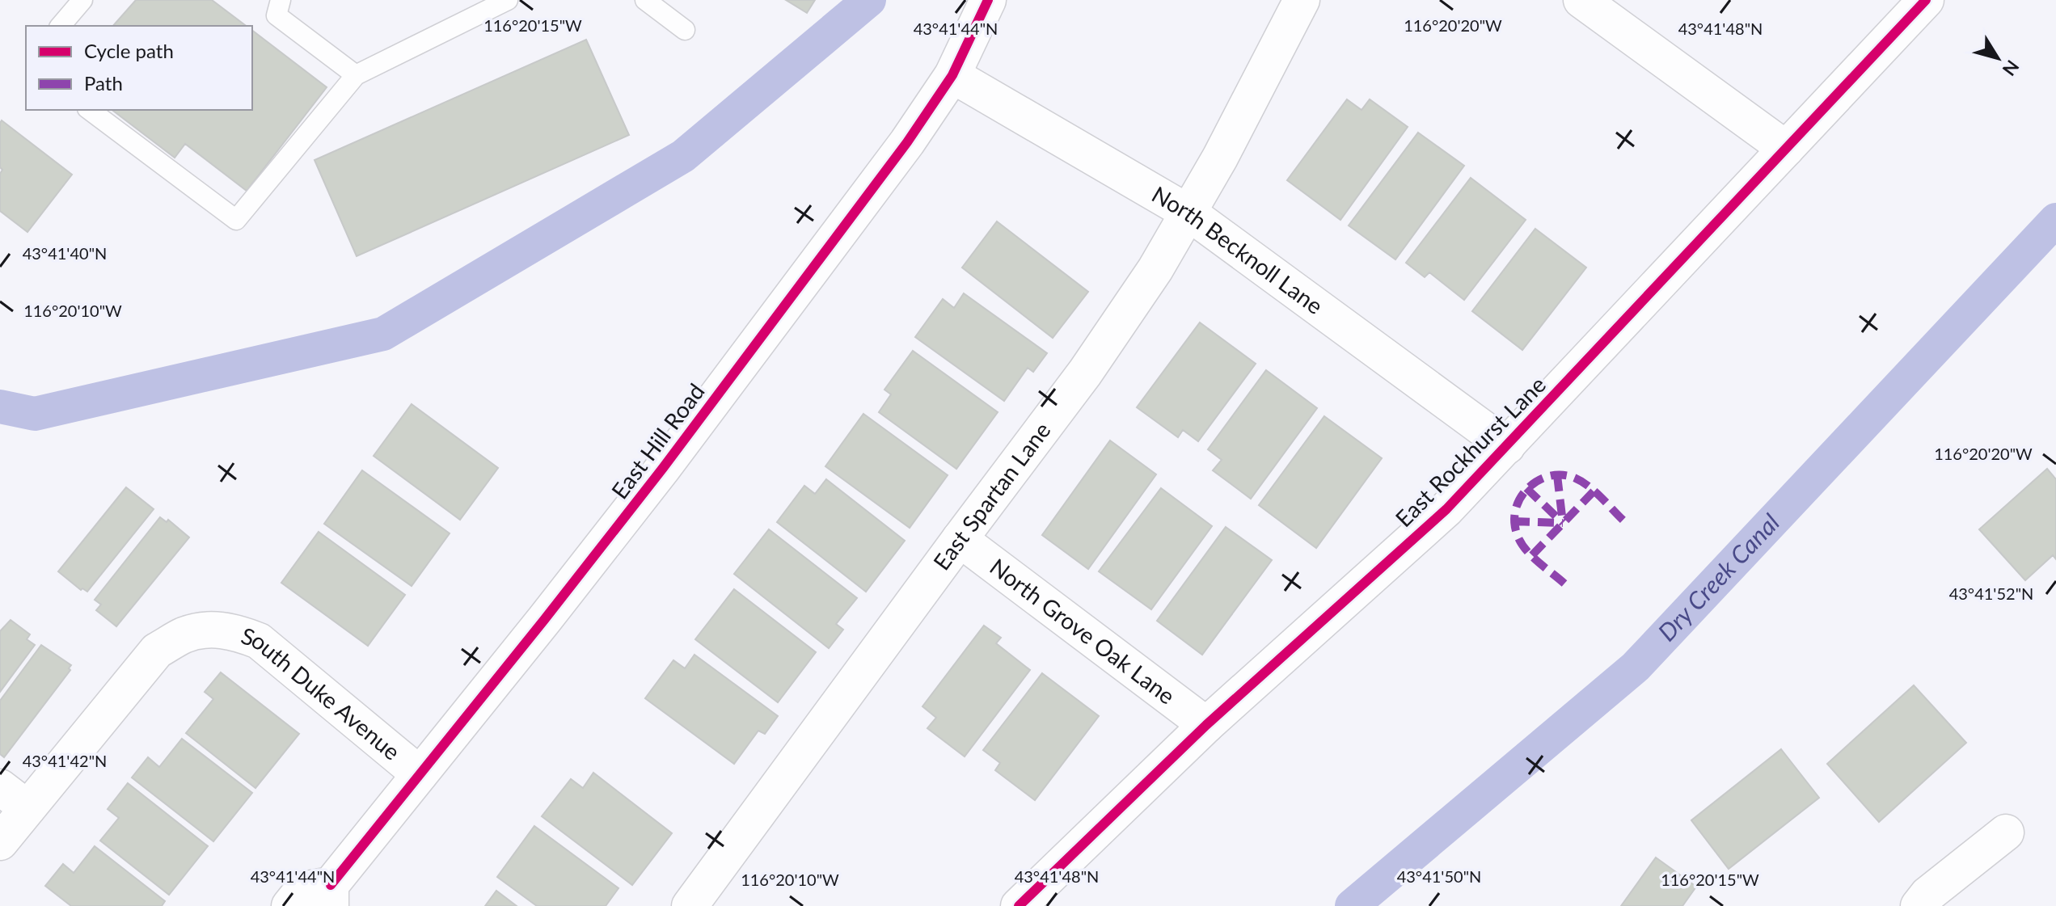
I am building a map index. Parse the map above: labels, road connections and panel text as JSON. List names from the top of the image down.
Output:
{
  "streets": {
    "street": [
      "North Becknoll Lane",
      "East Hill Road",
      "East Rockhurst Lane",
      "East Spartan Lane",
      "North Grove Oak Lane",
      "South Duke Avenue"
    ]
  },
  "crossings": [
    ["North Becknoll Lane", "East Hill Road"],
    ["North Becknoll Lane", "East Rockhurst Lane"],
    ["North Becknoll Lane", "East Spartan Lane"],
    ["East Hill Road", "South Duke Avenue"],
    ["East Rockhurst Lane", "North Grove Oak Lane"],
    ["East Spartan Lane", "North Grove Oak Lane"]
  ],
  "water": ["Dry Creek Canal"],
  "legend": ["Cycle path", "Path"],
  "north": "bottom right",
  "coordinates": [
    "116°20'15\"W",
    "116°20'20\"W",
    "43°41'44\"N",
    "43°41'48\"N",
    "43°41'40\"N",
    "116°20'10\"W",
    "43°41'52\"N",
    "43°41'42\"N",
    "43°41'50\"N"
  ]
}
